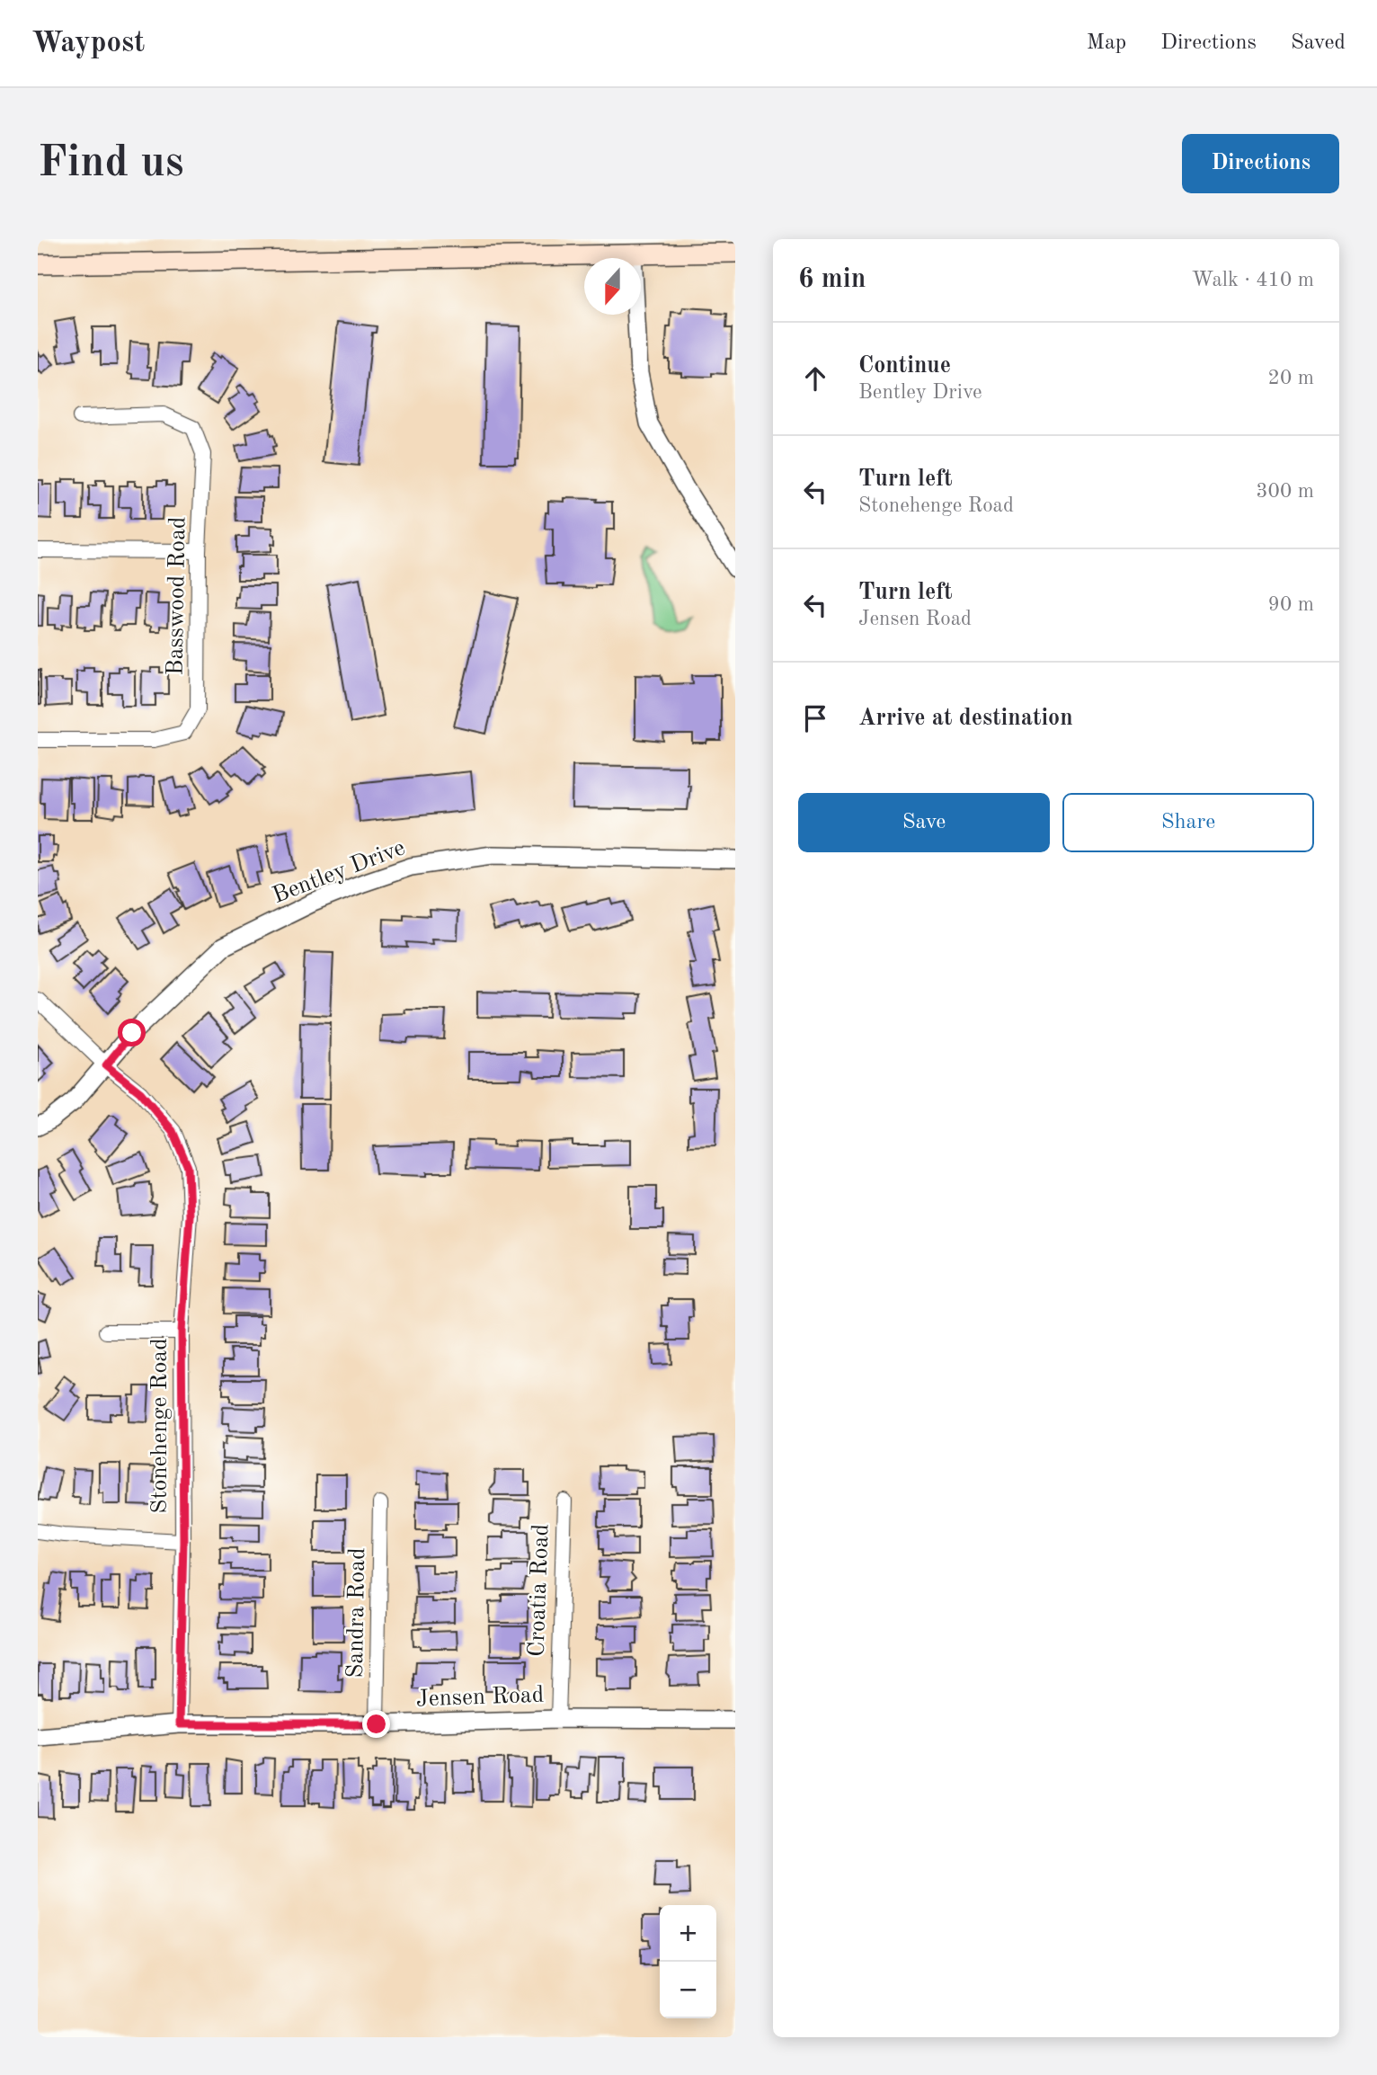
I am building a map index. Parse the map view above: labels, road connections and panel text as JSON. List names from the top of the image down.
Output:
{
  "streets": {
    "street": [
      "Basswood Road",
      "Bentley Drive",
      "Stonehenge Road",
      "Croatia Road",
      "Sandra Road",
      "Jensen Road"
    ]
  },
  "crossings": [
    ["Bentley Drive", "Stonehenge Road"],
    ["Stonehenge Road", "Jensen Road"],
    ["Croatia Road", "Jensen Road"],
    ["Sandra Road", "Jensen Road"]
  ],
  "north": "bottom",
  "page": {
    "header": "Waypost",
    "nav": ["Map", "Directions", "Saved"],
    "buttons": [
      "Directions",
      ["Save", "Share"]
    ],
    "title": "Find us",
    "heading": ["6 min", "Walk · 410 m"],
    "list": [
      ["Continue", "Bentley Drive", "20 m"],
      ["Turn left", "Stonehenge Road", "300 m"],
      ["Turn left", "Jensen Road", "90 m"],
      "Arrive at destination"
    ],
    "map_buttons": ["+", "−"]
  }
}
